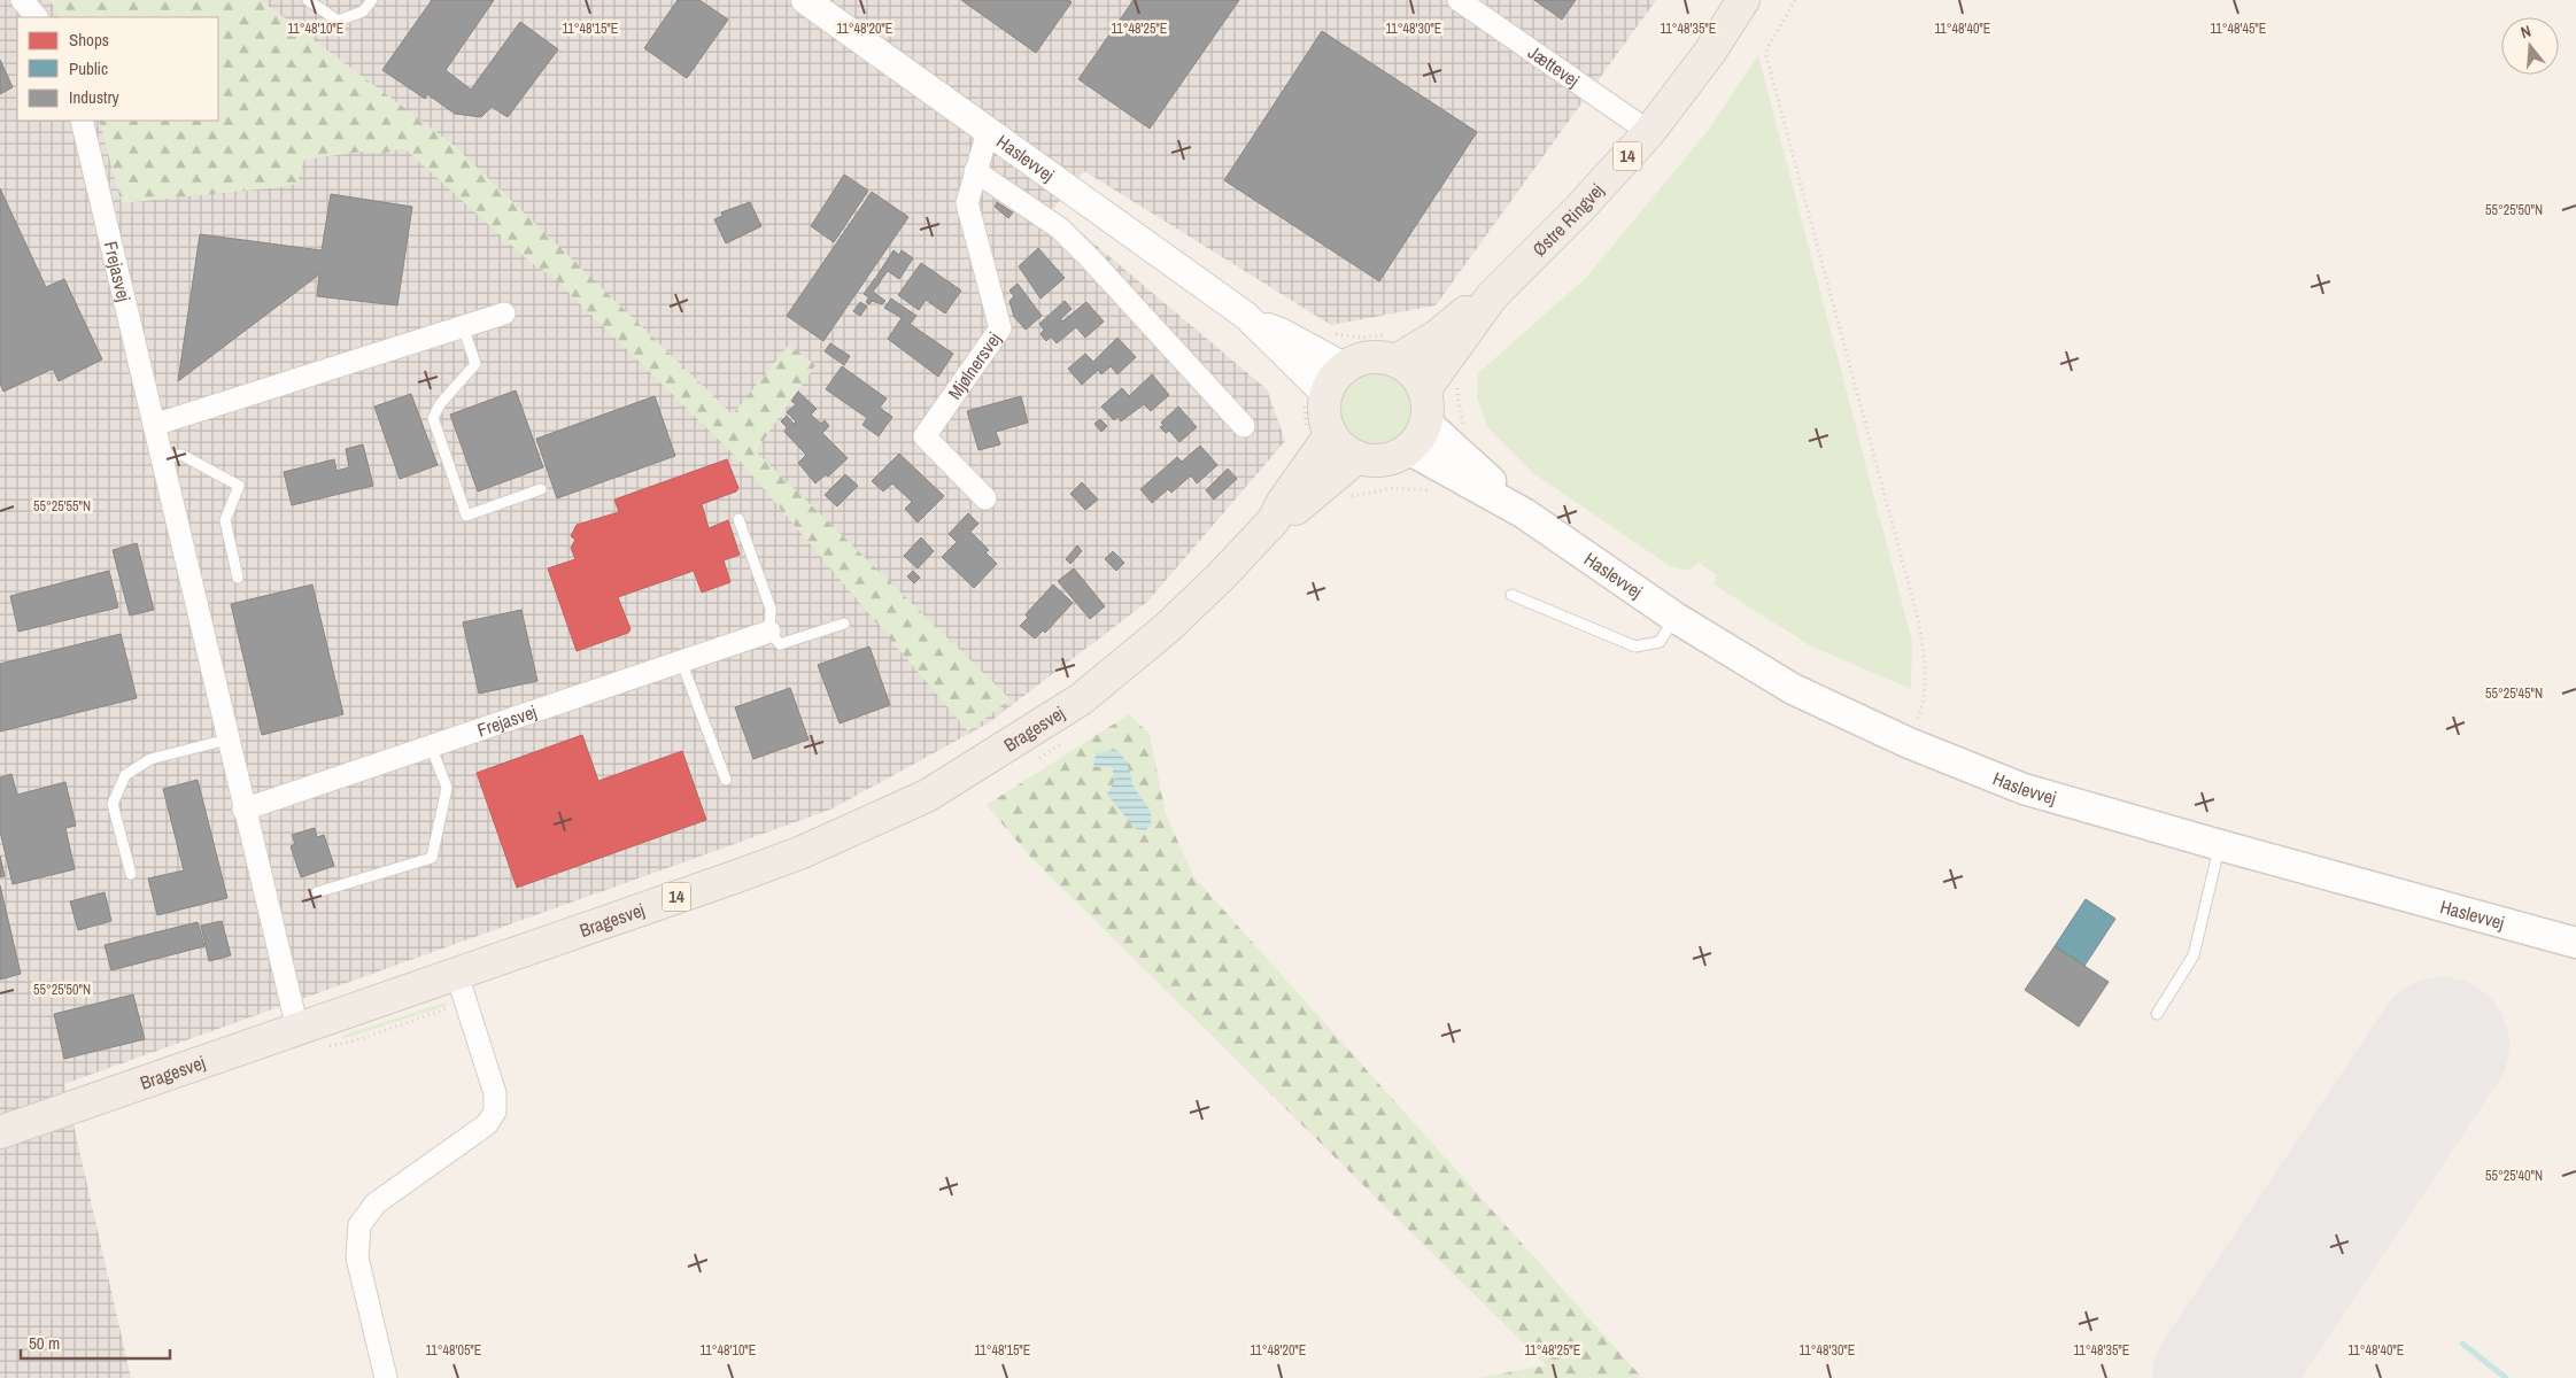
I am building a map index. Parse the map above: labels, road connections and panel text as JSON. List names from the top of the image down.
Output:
{
  "streets": {
    "main road": [
      "14",
      "Haslevvej",
      "Østre Ringvej",
      "Bragesvej"
    ],
    "street": ["Jættevej", "Frejasvej", "Mjølnersvej"]
  },
  "crossings": [
    ["Jættevej", "Østre Ringvej"],
    ["Haslevvej", "Østre Ringvej"],
    ["Haslevvej", "Mjølnersvej"],
    ["Haslevvej", "Bragesvej"],
    ["Østre Ringvej", "Bragesvej"],
    ["Frejasvej", "Bragesvej"]
  ],
  "legend": ["Shops", "Public", "Industry"],
  "scale_bar": "50 m",
  "north": "top",
  "coordinates": [
    "11°48'10\"E",
    "11°48'15\"E",
    "11°48'20\"E",
    "11°48'25\"E",
    "11°48'30\"E",
    "11°48'35\"E",
    "11°48'40\"E",
    "11°48'45\"E",
    "55°25'50\"N",
    "55°25'55\"N",
    "55°25'45\"N",
    "55°25'40\"N",
    "11°48'05\"E"
  ]
}
